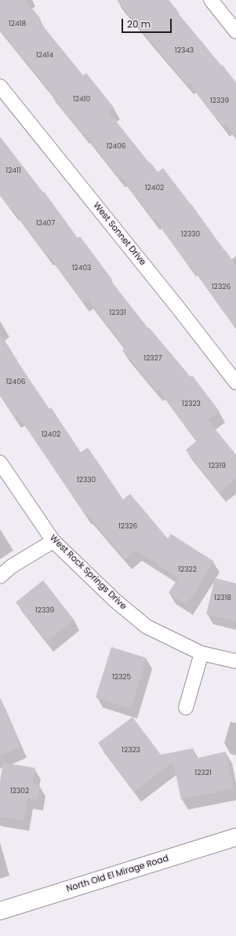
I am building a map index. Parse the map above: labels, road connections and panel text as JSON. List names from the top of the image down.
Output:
{
  "streets": {
    "street": ["West Sonnet Drive", "West Rock Springs Drive", "North Old El Mirage Road"]
  },
  "house_numbers": [
    "12418",
    "12343",
    "12414",
    "12410",
    "12339",
    "12406",
    "12411",
    "12402",
    "12407",
    "12330",
    "12403",
    "12326",
    "12331",
    "12327",
    "12406",
    "12323",
    "12402",
    "12319",
    "12330",
    "12326",
    "12322",
    "12318",
    "12339",
    "12325",
    "12323",
    "12321",
    "12302"
  ],
  "scale_bar": "20 m"
}
